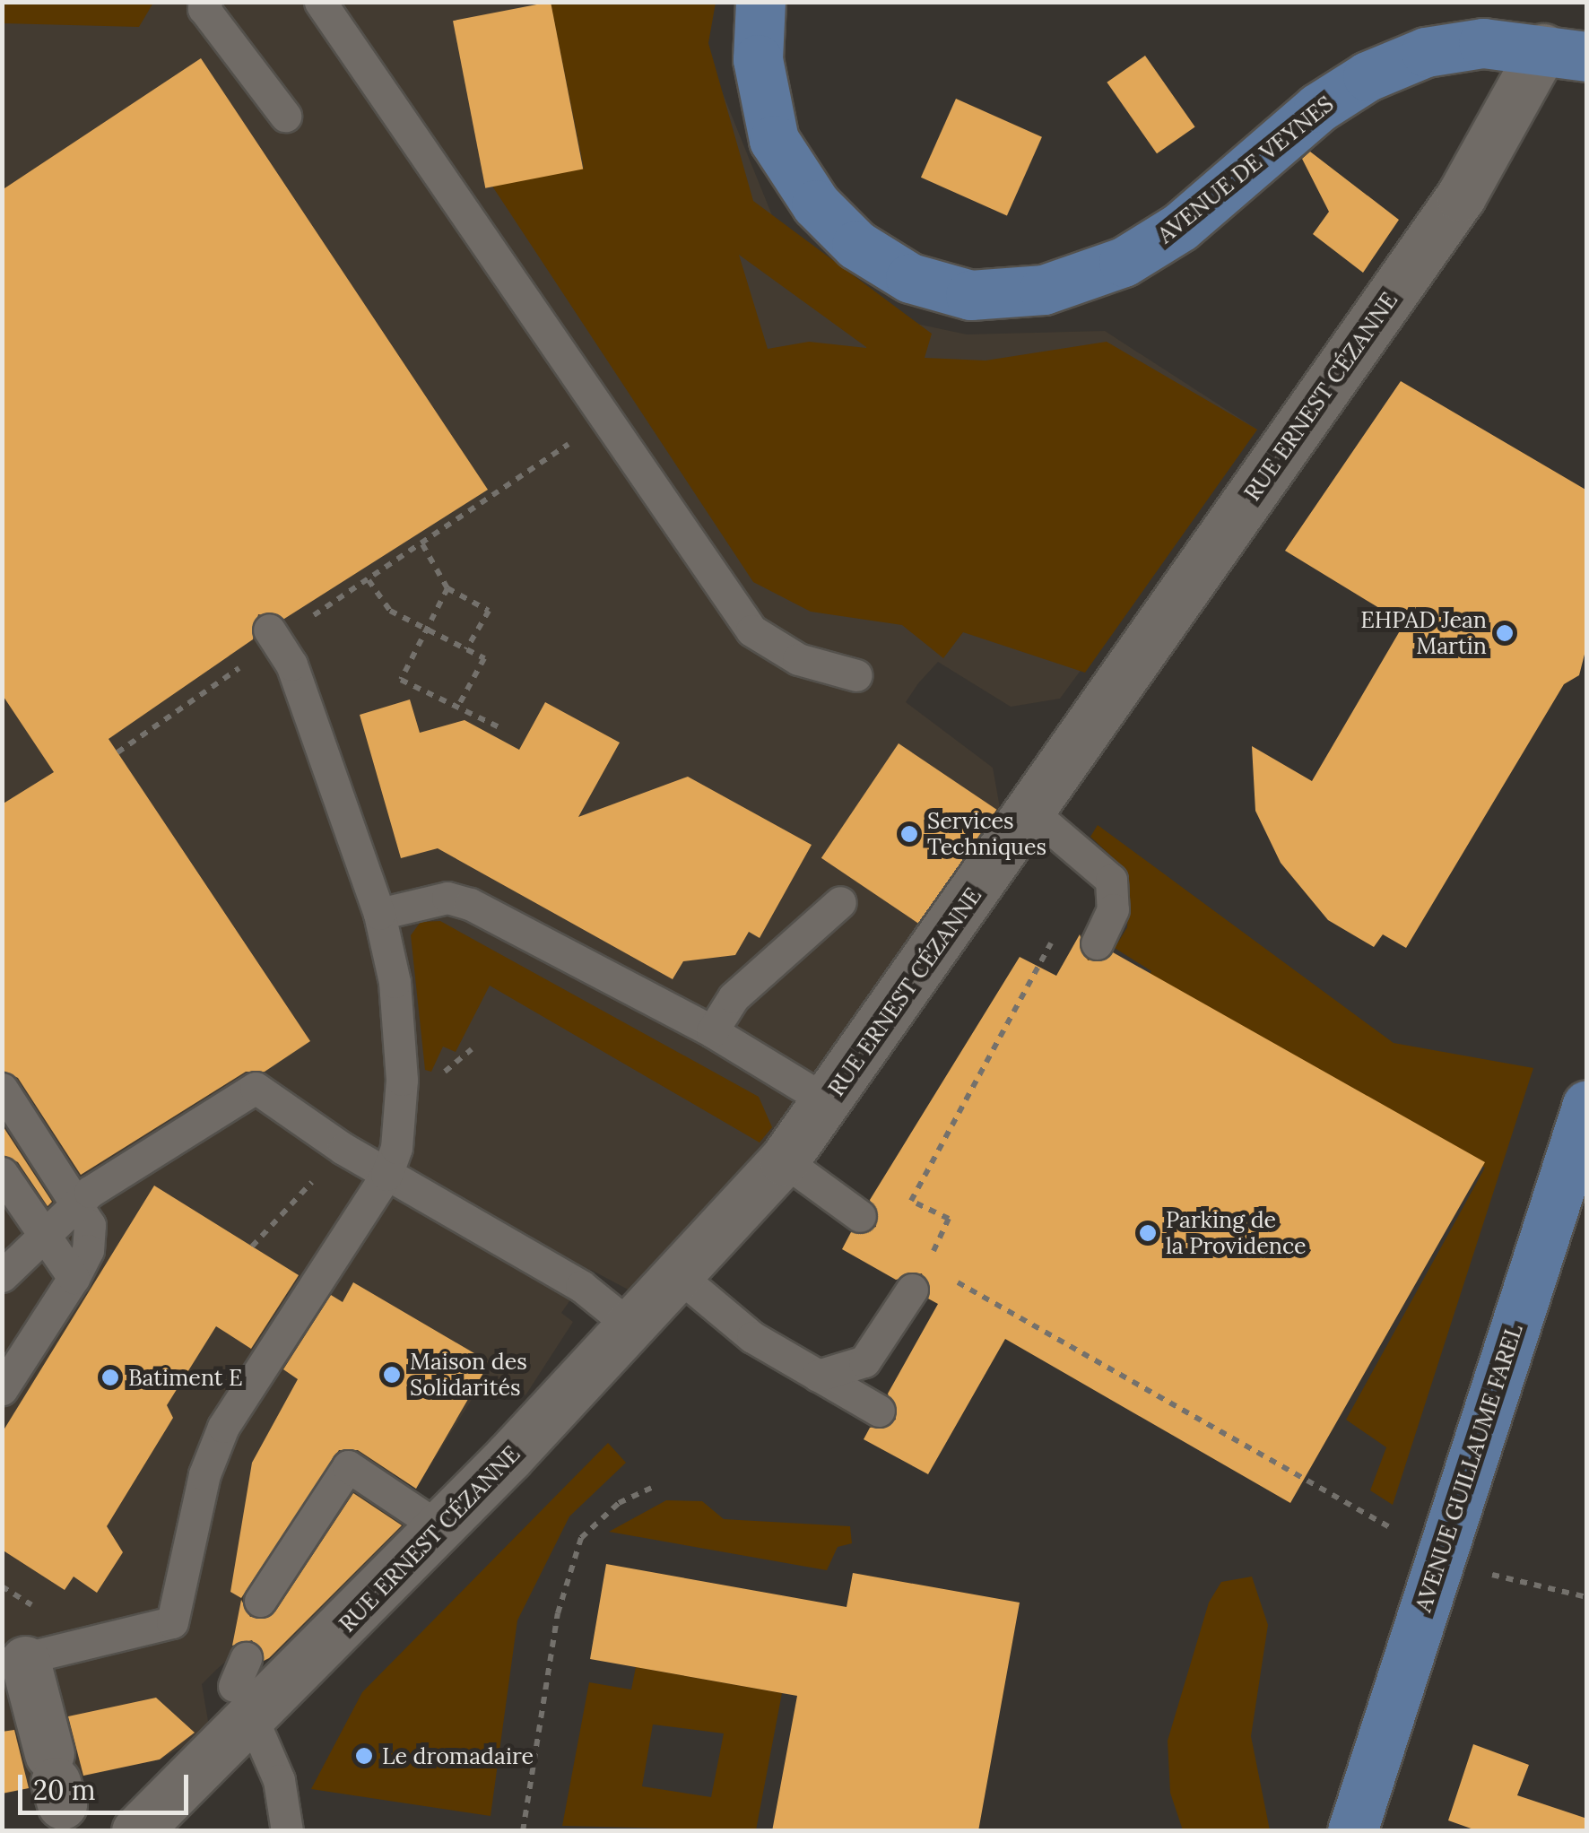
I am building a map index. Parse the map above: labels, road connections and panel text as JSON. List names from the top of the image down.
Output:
{
  "streets": {
    "main road": ["AVENUE DE VEYNES", "AVENUE GUILLAUME FAREL"],
    "street": ["RUE ERNEST CÉZANNE"]
  },
  "crossings": [
    ["AVENUE DE VEYNES", "RUE ERNEST CÉZANNE"]
  ],
  "places": [
    "EHPAD Jean Martin",
    "Services Techniques",
    "Parking de la Providence",
    "Maison des Solidarités",
    "Batiment E",
    "Le dromadaire"
  ],
  "scale_bar": "20 m"
}
